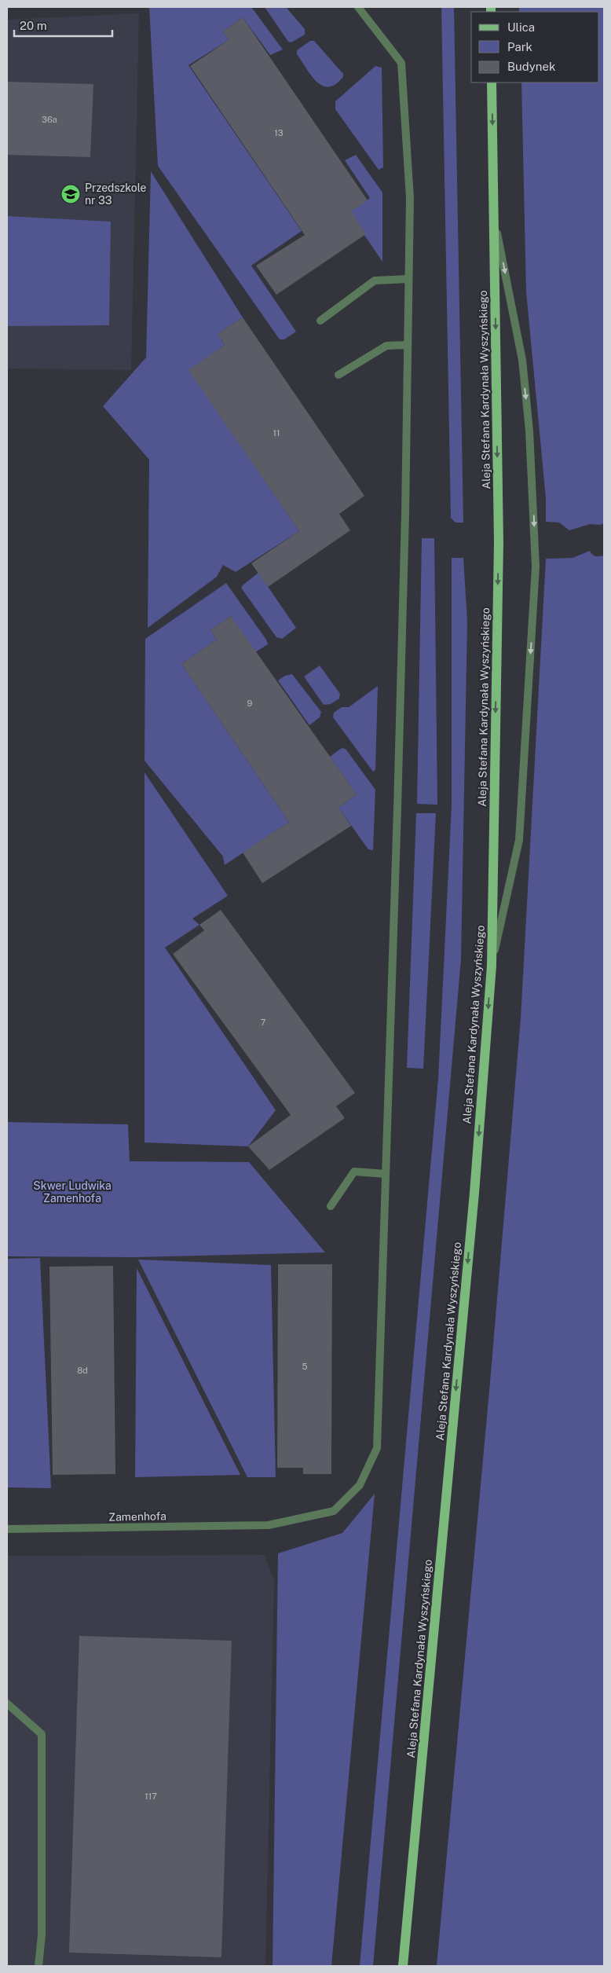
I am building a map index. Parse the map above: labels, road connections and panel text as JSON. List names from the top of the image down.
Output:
{
  "streets": {
    "main road": ["Aleja Stefana Kardynała Wyszyńskiego"],
    "street": ["Zamenhofa"]
  },
  "one_way": ["Aleja Stefana Kardynała Wyszyńskiego"],
  "parks": ["Skwer Ludwika Zamenhofa"],
  "places": {
    "school or university": ["Przedszkole nr 33"]
  },
  "house_numbers": [
    "36a",
    "13",
    "11",
    "9",
    "7",
    "5",
    "8d",
    "117"
  ],
  "legend": ["Ulica", "Park", "Budynek"],
  "scale_bar": "20 m"
}
